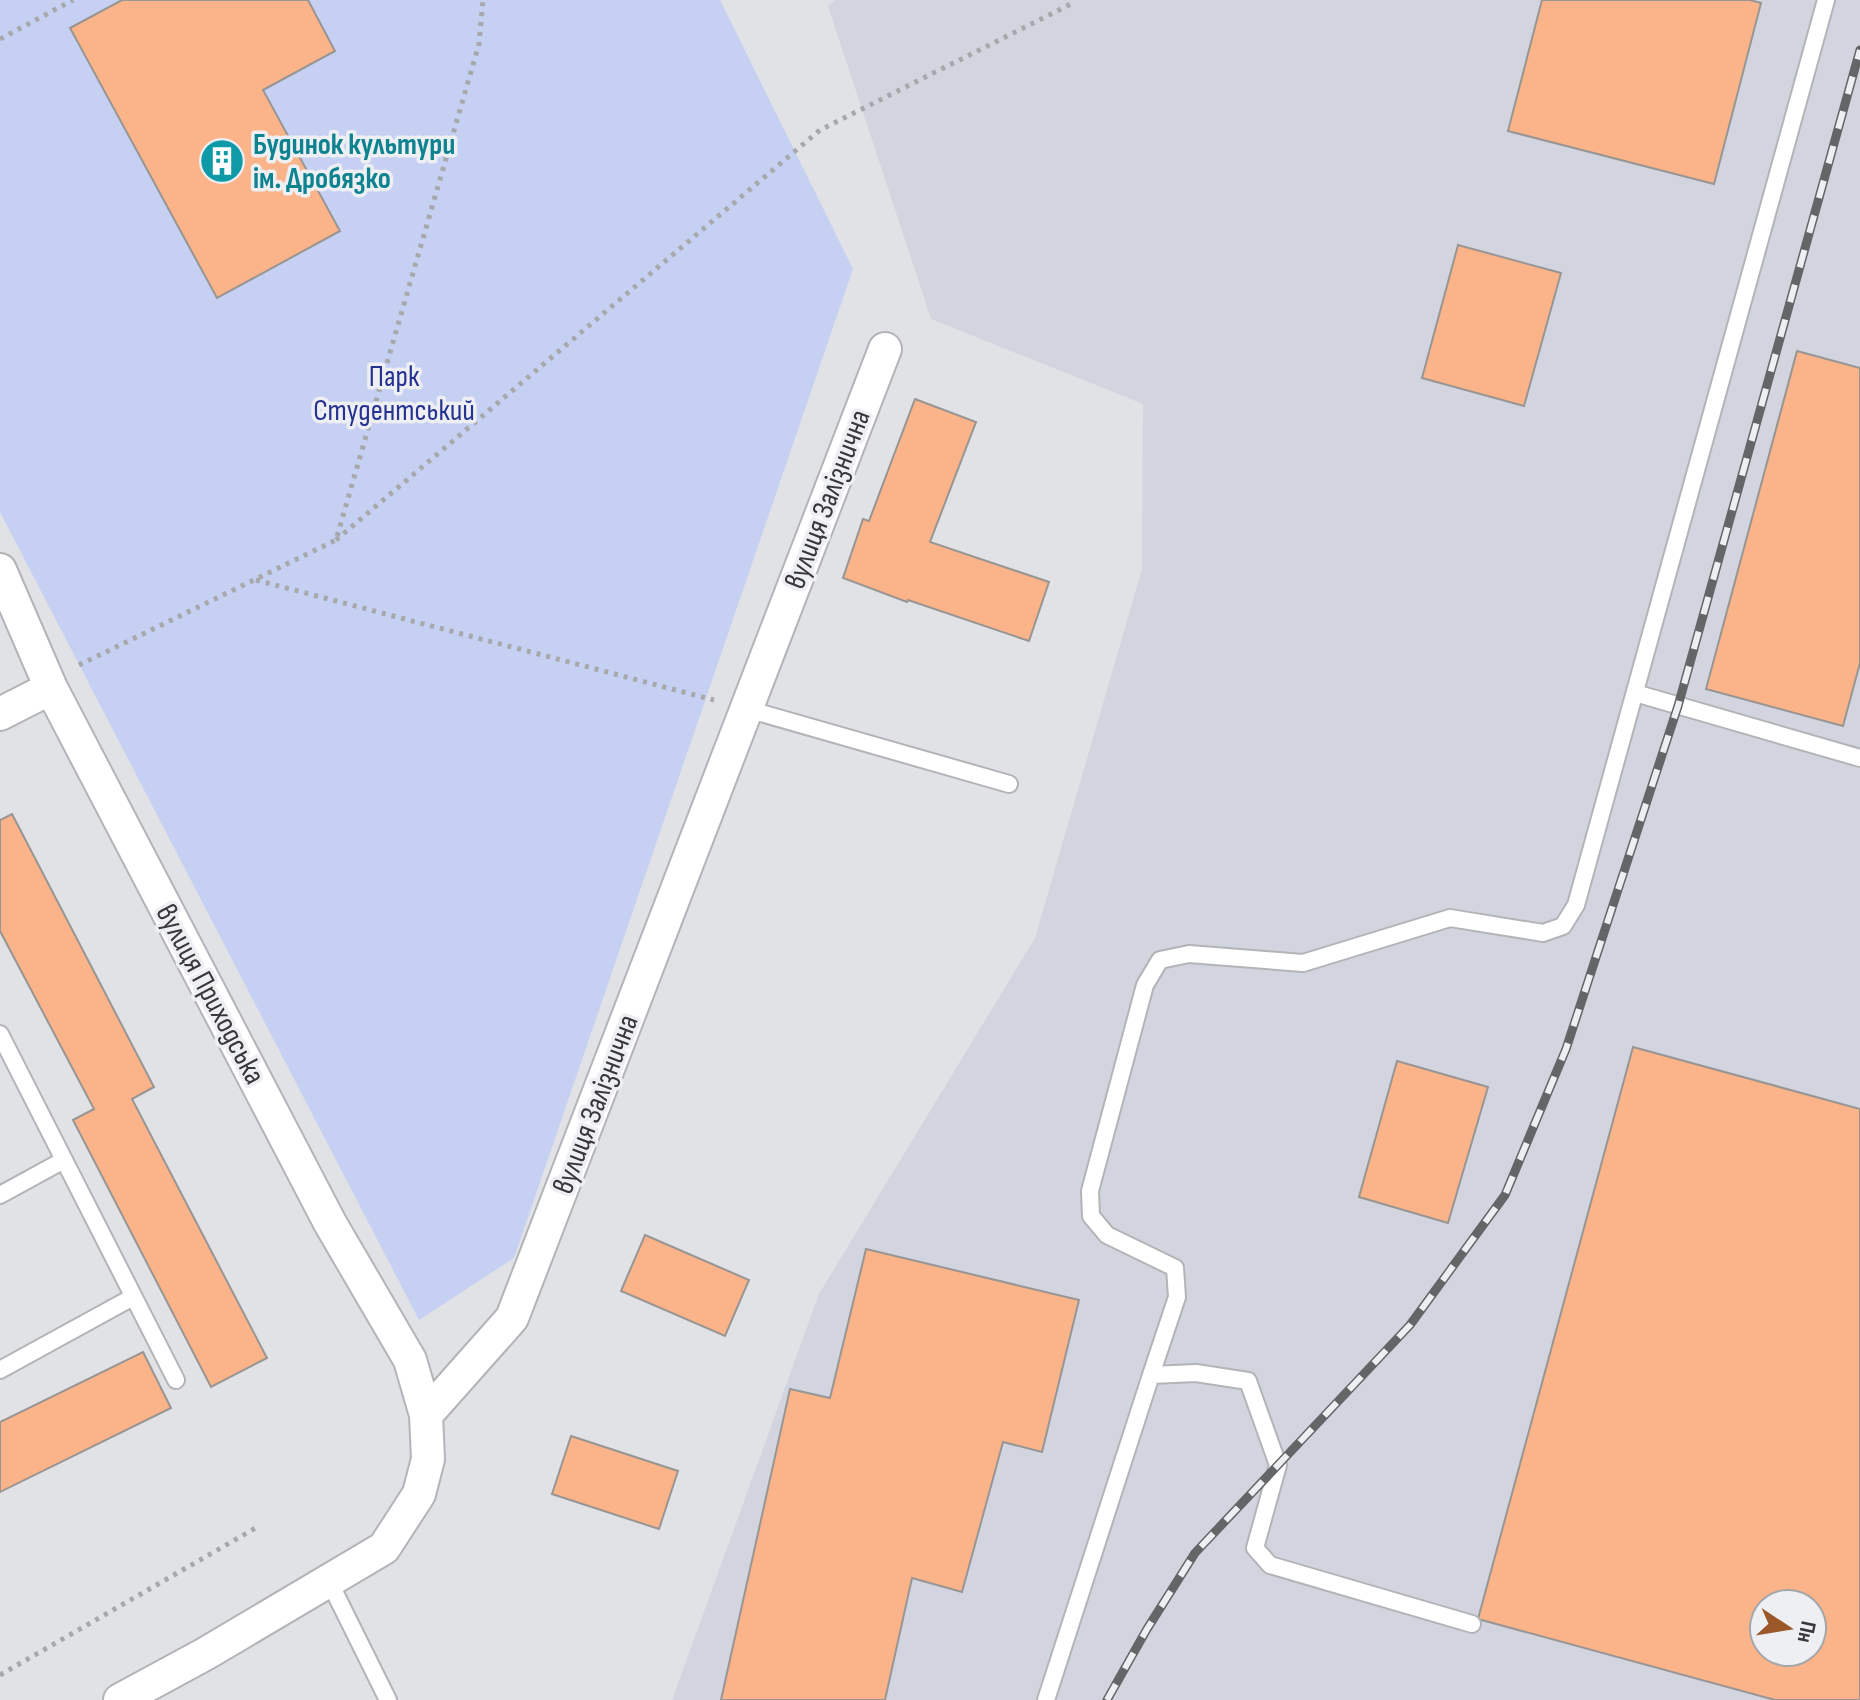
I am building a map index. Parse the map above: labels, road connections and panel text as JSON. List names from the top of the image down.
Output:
{
  "streets": {
    "street": ["вулиця Залізнична", "вулиця Приходська"]
  },
  "crossings": [
    ["вулиця Залізнична", "вулиця Приходська"]
  ],
  "parks": ["Парк Студентський"],
  "places": {
    "building": ["Будинок культури ім. Дробязко"]
  },
  "north": "right"
}
